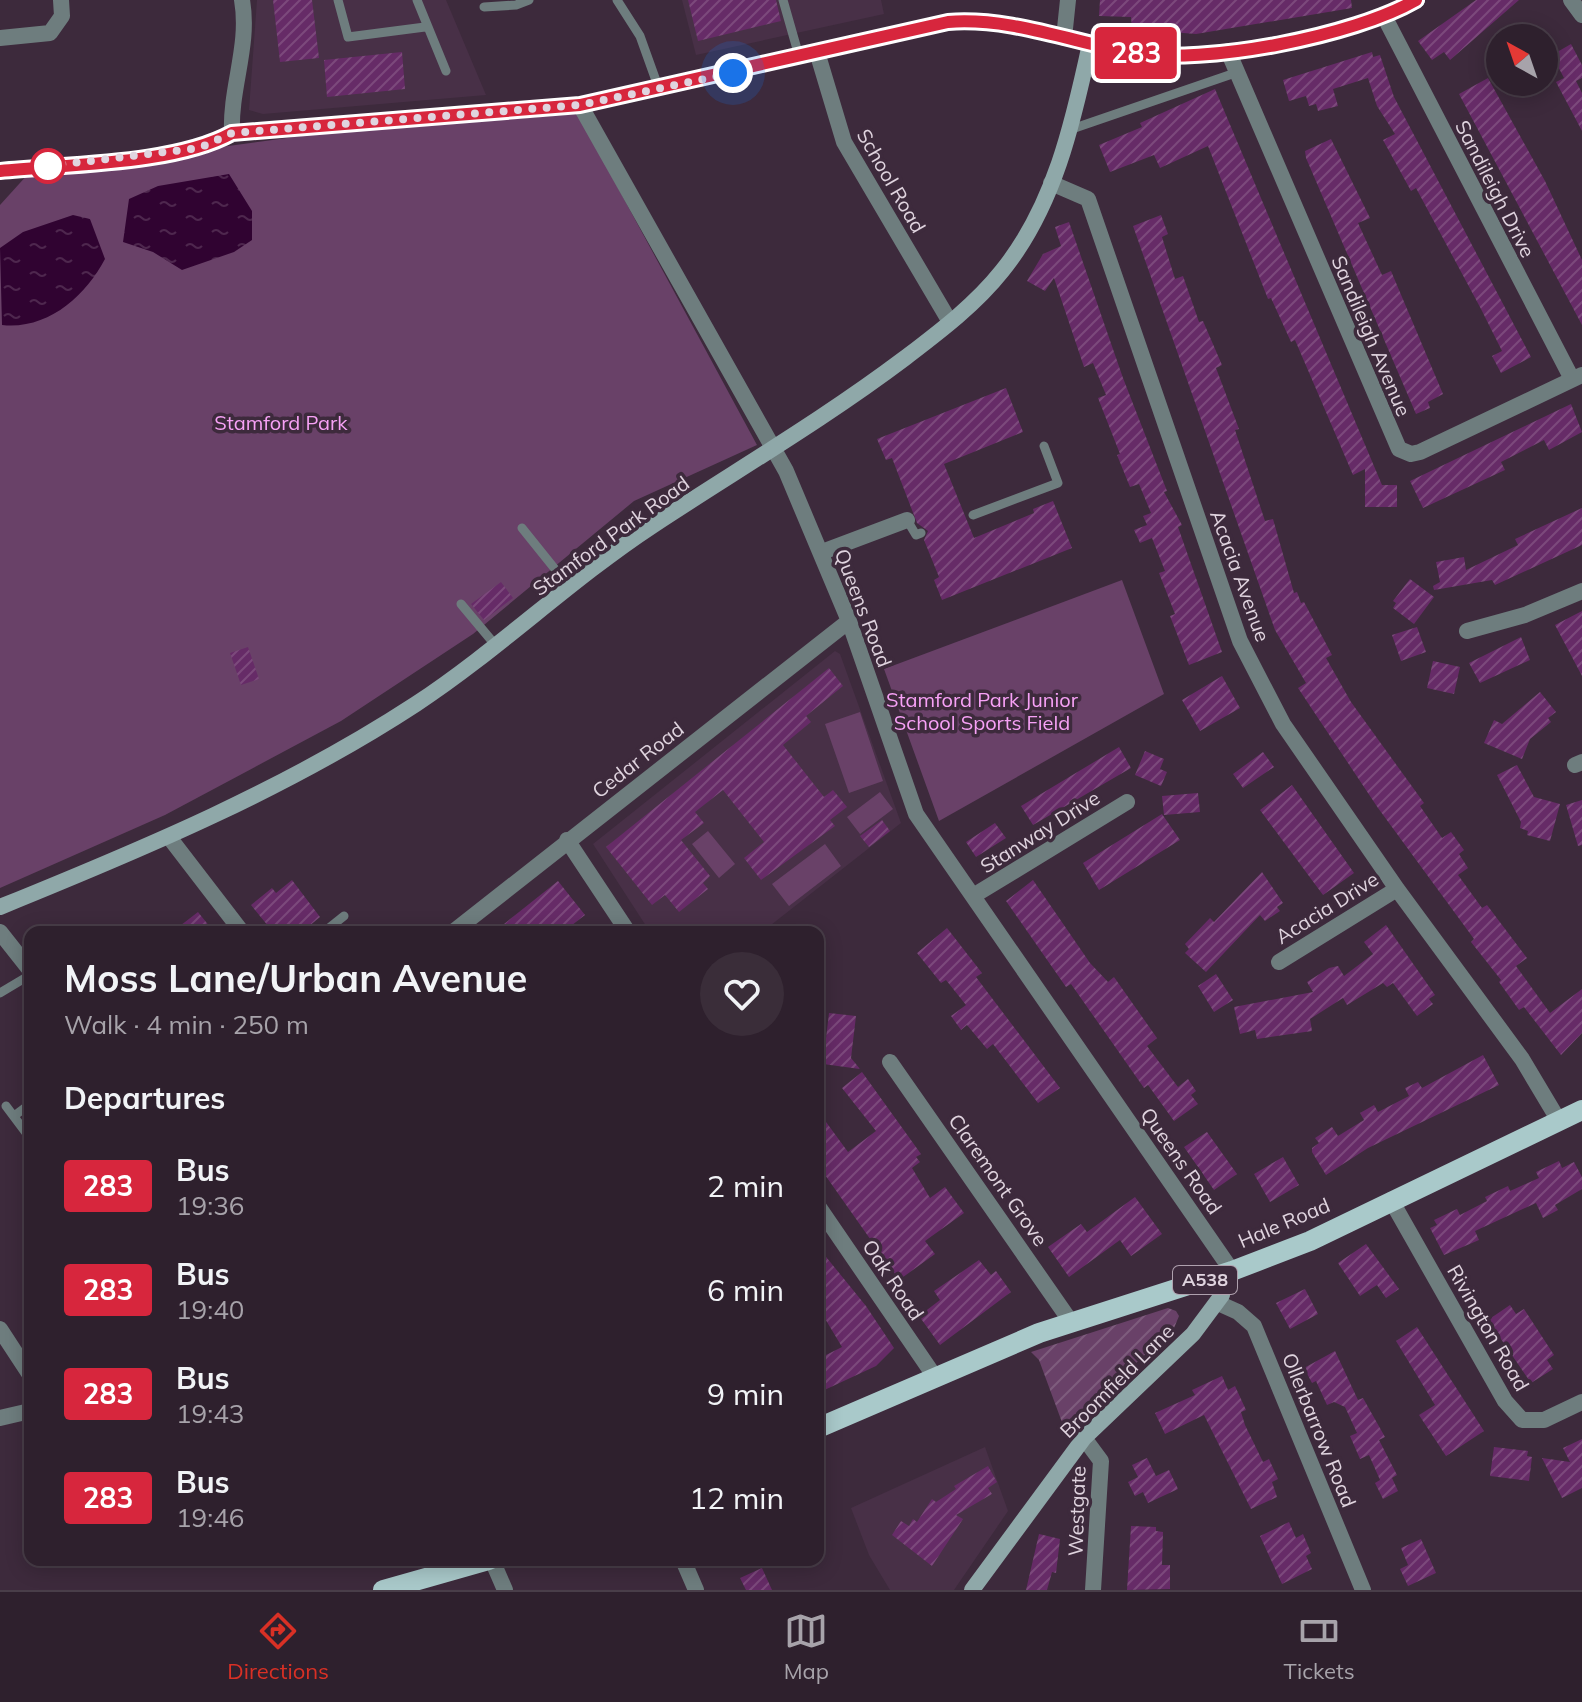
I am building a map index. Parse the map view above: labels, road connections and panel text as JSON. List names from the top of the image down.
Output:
{
  "streets": {
    "main road": ["Hale Road", "A538"],
    "street": [
      "School Road",
      "Sandileigh Drive",
      "Sandileigh Avenue",
      "Stamford Park Road",
      "Acacia Avenue",
      "Queens Road",
      "Cedar Road",
      "Stanway Drive",
      "Acacia Drive",
      "Claremont Grove",
      "Oak Road",
      "Rivington Road",
      "Broomfield Lane",
      "Ollerbarrow Road",
      "Westgate"
    ]
  },
  "crossings": [
    ["School Road", "Stamford Park Road"],
    ["Sandileigh Drive", "Sandileigh Avenue"],
    ["Stamford Park Road", "Acacia Avenue"],
    ["Stamford Park Road", "Queens Road"],
    ["Acacia Avenue", "Acacia Drive"],
    ["Acacia Avenue", "Hale Road"],
    ["Queens Road", "Cedar Road"],
    ["Queens Road", "Stanway Drive"],
    ["Queens Road", "Hale Road"],
    ["Claremont Grove", "Hale Road"],
    ["Hale Road", "Oak Road"],
    ["Hale Road", "Rivington Road"],
    ["Broomfield Lane", "Ollerbarrow Road"],
    ["Broomfield Lane", "Westgate"]
  ],
  "parks": ["Stamford Park", "Stamford Park Junior School Sports Field"],
  "lines": ["bus line 283"],
  "north": "top left",
  "page": {
    "on_map": "283",
    "heading": [
      ["Moss Lane/Urban Avenue", "Walk · 4 min · 250 m"],
      "Departures"
    ],
    "list": [
      {
        "mark": "283",
        "name": "Bus",
        "note": "19:36",
        "value": "2 min"
      },
      {
        "mark": "283",
        "name": "Bus",
        "note": "19:40",
        "value": "6 min"
      },
      {
        "mark": "283",
        "name": "Bus",
        "note": "19:43",
        "value": "9 min"
      },
      {
        "mark": "283",
        "name": "Bus",
        "note": "19:46",
        "value": "12 min"
      }
    ],
    "tabs": ["Directions", "Map", "Tickets"]
  }
}
